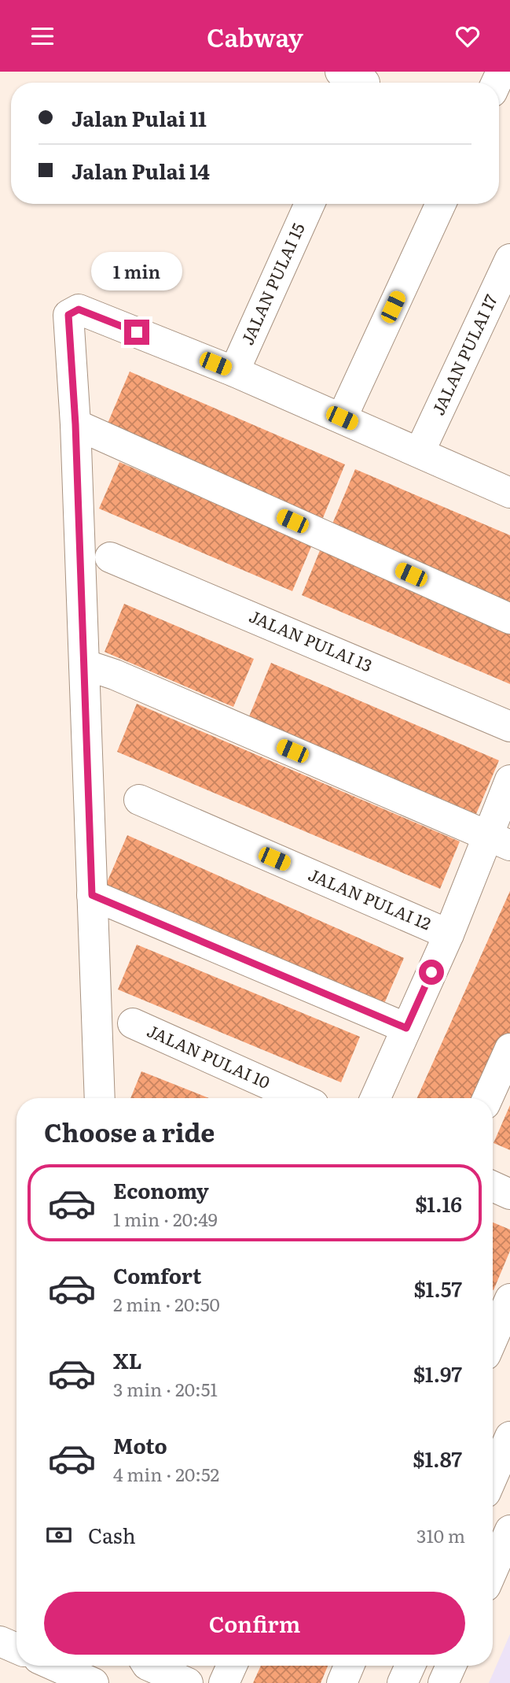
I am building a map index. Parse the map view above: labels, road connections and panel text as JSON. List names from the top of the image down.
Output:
{
  "streets": {
    "street": [
      "JALAN PULAI 15",
      "JALAN PULAI 17",
      "JALAN PULAI 13",
      "JALAN PULAI 12",
      "JALAN PULAI 10"
    ]
  },
  "page": {
    "header": "Cabway",
    "banner": ["Jalan Pulai 11", "Jalan Pulai 14"],
    "bubble": "1 min",
    "heading": "Choose a ride",
    "list": [
      {
        "name": "Economy",
        "note": "1 min · 20:49",
        "value": "$1.16"
      },
      {
        "name": "Comfort",
        "note": "2 min · 20:50",
        "value": "$1.57"
      },
      {
        "name": "XL",
        "note": "3 min · 20:51",
        "value": "$1.97"
      },
      {
        "name": "Moto",
        "note": "4 min · 20:52",
        "value": "$1.87"
      }
    ],
    "pay": ["Cash", "310 m"],
    "buttons": "Confirm"
  }
}
